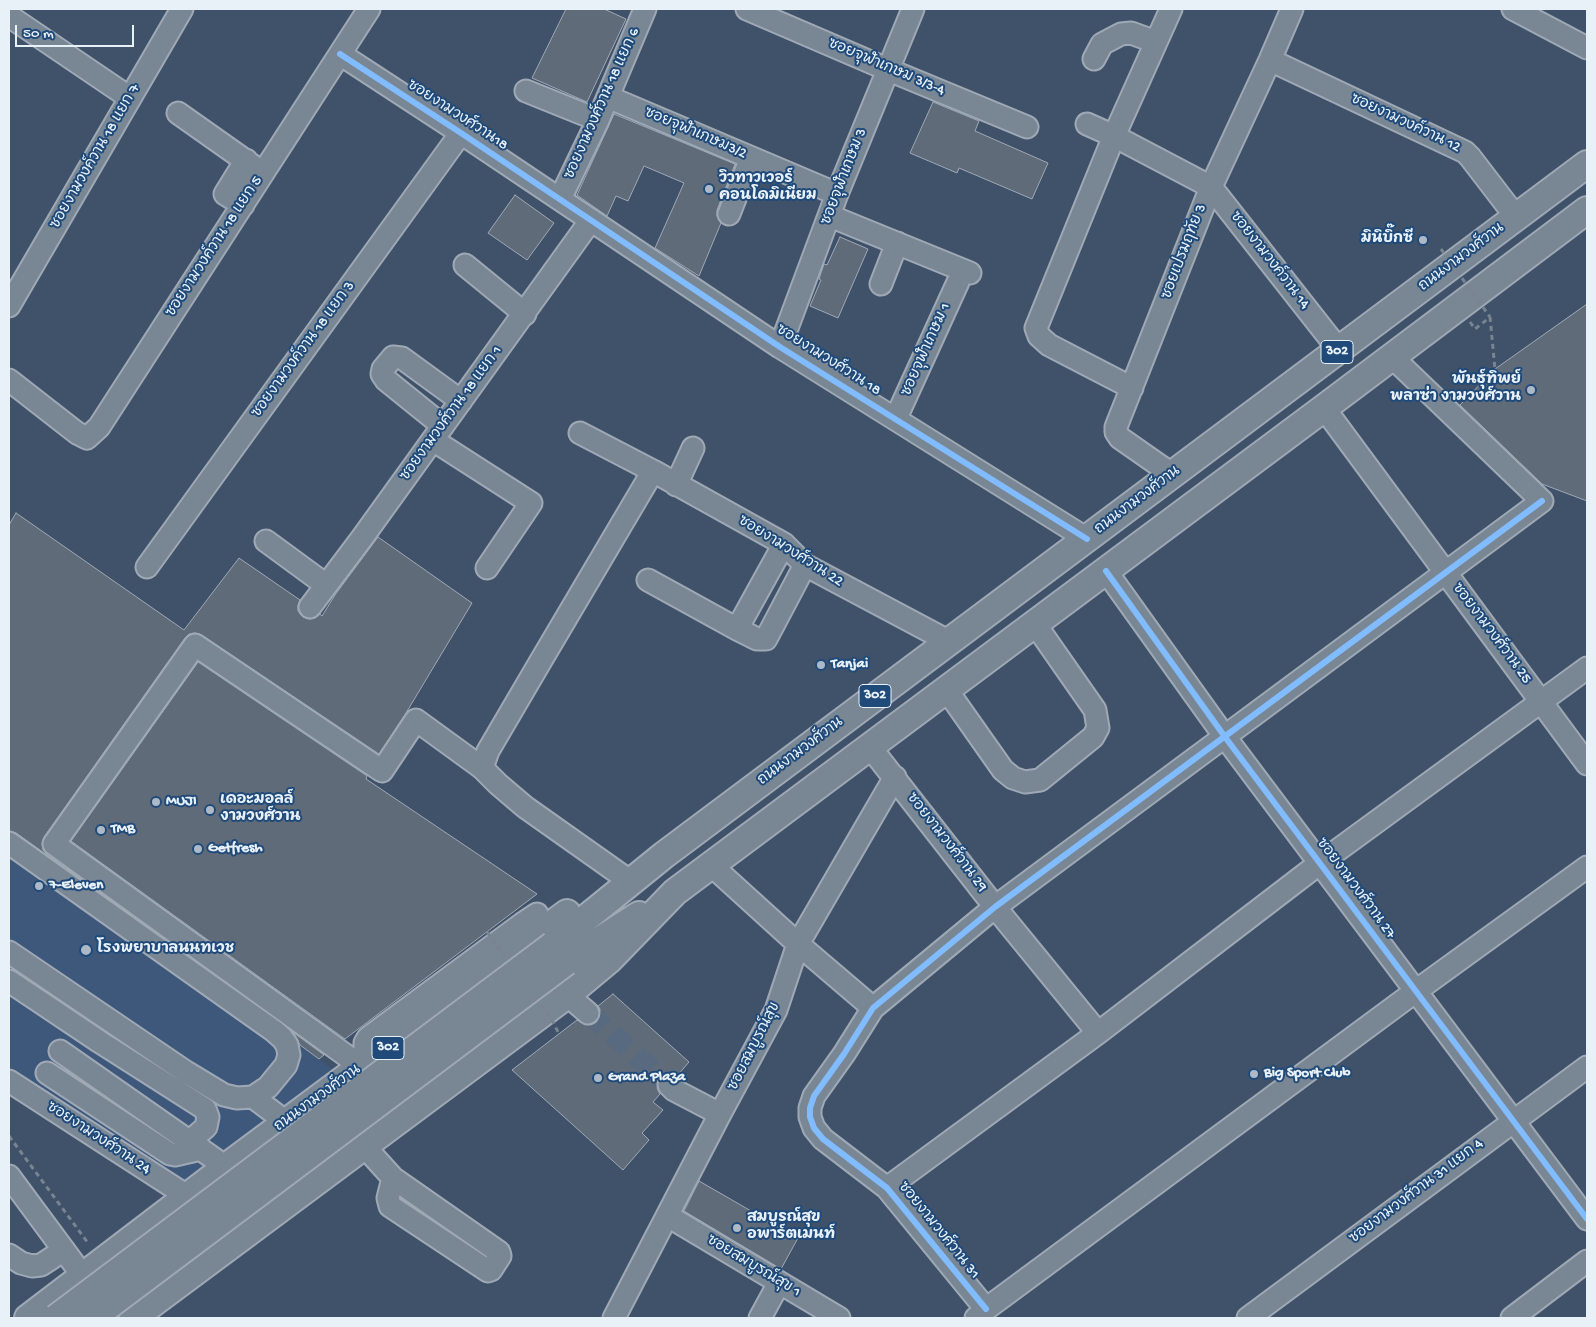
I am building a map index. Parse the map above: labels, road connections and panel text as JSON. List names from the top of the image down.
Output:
{
  "streets": {
    "main road": ["ถนนงามวงศ์วาน", "302"],
    "street": [
      "ซอยจุฬาเกษม 3/3-4",
      "ซอยงามวงศ์วาน 18 แยก 6",
      "ซอยงามวงศ์วาน18",
      "ซอยงามวงค์วาน 12",
      "ซอยจุฬาเกษม3/2",
      "ซอยงามวงค์วาน 18 แยก 7",
      "ซอยจุฬาเกษม 3",
      "ซอยงามวงค์วาน 18 แยก 5",
      "ซอยเปรมฤทัย 3",
      "ซอยงามวงค์วาน 14",
      "ซอยงามวงค์วาน 18 แยก 3",
      "ซอยจุฬาเกษม 1",
      "ซอยงามวงศ์วาน 18",
      "ซอยงามวงศ์วาน 18 แยก 1",
      "ซอยงามวงศ์วาน 22",
      "ซอยงามวงศ์วาน 25",
      "ซอยงามวงศ์วาน 29",
      "ซอยงามวงศ์วาน 27",
      "ซอยสมบูรณ์สุข",
      "ซอยงามวงศ์วาน 24",
      "ซอยงามวงศ์วาน 31 แยก 4",
      "ซอยงามวงศ์วาน 31",
      "ซอยสมบูรณ์สุข 1"
    ]
  },
  "crossings": [
    ["ซอยจุฬาเกษม 3/3-4", "ซอยจุฬาเกษม 3"],
    ["ซอยงามวงศ์วาน 18 แยก 6", "ซอยงามวงศ์วาน18"],
    ["ซอยงามวงศ์วาน 18 แยก 6", "ซอยจุฬาเกษม3/2"],
    ["ซอยงามวงศ์วาน 18 แยก 6", "ซอยงามวงศ์วาน 18"],
    ["ซอยงามวงศ์วาน18", "ซอยงามวงค์วาน 18 แยก 5"],
    ["ซอยงามวงศ์วาน18", "ซอยงามวงค์วาน 18 แยก 3"],
    ["ซอยงามวงศ์วาน18", "ซอยงามวงศ์วาน 18"],
    ["ซอยงามวงค์วาน 12", "ซอยเปรมฤทัย 3"],
    ["ซอยงามวงค์วาน 12", "ถนนงามวงศ์วาน"],
    ["ซอยจุฬาเกษม3/2", "ซอยจุฬาเกษม 3"],
    ["ซอยจุฬาเกษม 3", "ซอยงามวงศ์วาน 18"],
    ["ซอยเปรมฤทัย 3", "ถนนงามวงศ์วาน"],
    ["ซอยเปรมฤทัย 3", "ซอยงามวงค์วาน 14"],
    ["ถนนงามวงศ์วาน", "ซอยงามวงค์วาน 14"],
    ["ถนนงามวงศ์วาน", "ซอยงามวงศ์วาน 18"],
    ["ถนนงามวงศ์วาน", "ซอยงามวงศ์วาน 22"],
    ["ถนนงามวงศ์วาน", "ซอยงามวงศ์วาน 25"],
    ["ถนนงามวงศ์วาน", "ซอยงามวงศ์วาน 29"],
    ["ถนนงามวงศ์วาน", "ซอยงามวงศ์วาน 27"],
    ["ถนนงามวงศ์วาน", "ซอยงามวงศ์วาน 24"],
    ["ถนนงามวงศ์วาน", "ซอยงามวงศ์วาน 31"],
    ["ซอยจุฬาเกษม 1", "ซอยงามวงศ์วาน 18"],
    ["ซอยงามวงศ์วาน 18", "ซอยงามวงศ์วาน 18 แยก 1"],
    ["ซอยงามวงศ์วาน 25", "ซอยงามวงศ์วาน 31"],
    ["ซอยงามวงศ์วาน 29", "ซอยสมบูรณ์สุข"],
    ["ซอยงามวงศ์วาน 29", "ซอยงามวงศ์วาน 31"],
    ["ซอยงามวงศ์วาน 27", "ซอยงามวงศ์วาน 31 แยก 4"],
    ["ซอยงามวงศ์วาน 27", "ซอยงามวงศ์วาน 31"],
    ["ซอยสมบูรณ์สุข", "ซอยสมบูรณ์สุข 1"]
  ],
  "places": [
    "วิวทาวเวอร์ คอนโดมิเนียม",
    "มินิบิ๊กซี",
    "พันธุ์ทิพย์ พลาซ่า งามวงศ์วาน",
    "Tanjai",
    "MUJI",
    "เดอะมอลล์ งามวงศ์วาน",
    "TMB",
    "Getfresh",
    "7-Eleven",
    "โรงพยาบาลนนทเวช",
    "Big Sport Club",
    "Grand Plaza",
    "สมบูรณ์สุข อพาร์ตเมนท์"
  ],
  "scale_bar": "50 m"
}
